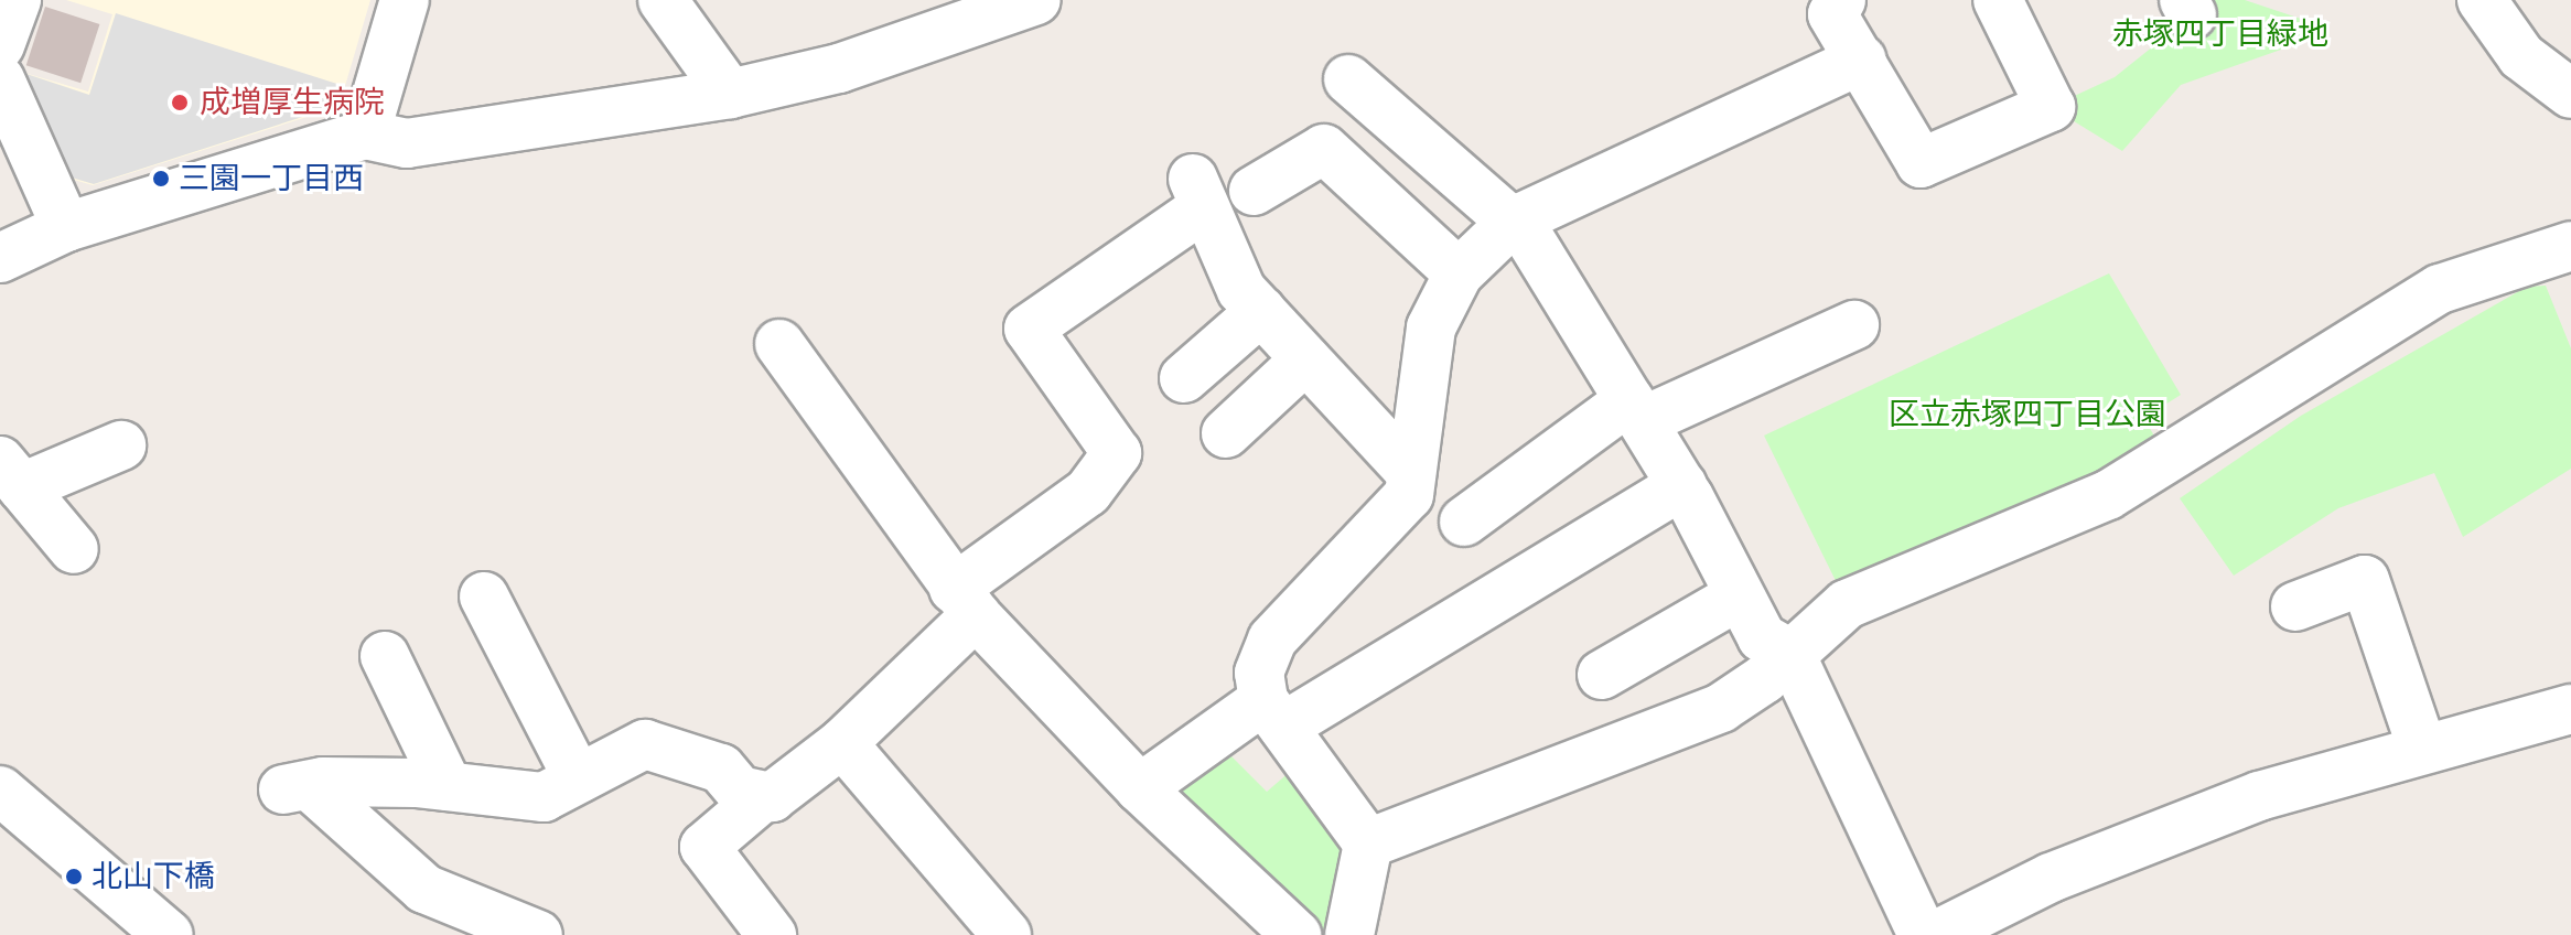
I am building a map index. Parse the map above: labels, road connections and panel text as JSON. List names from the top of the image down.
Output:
{
  "parks": ["赤塚四丁目緑地", "区立赤塚四丁目公園"],
  "places": ["成増厚生病院", "三園一丁目西", "北山下橋"]
}
